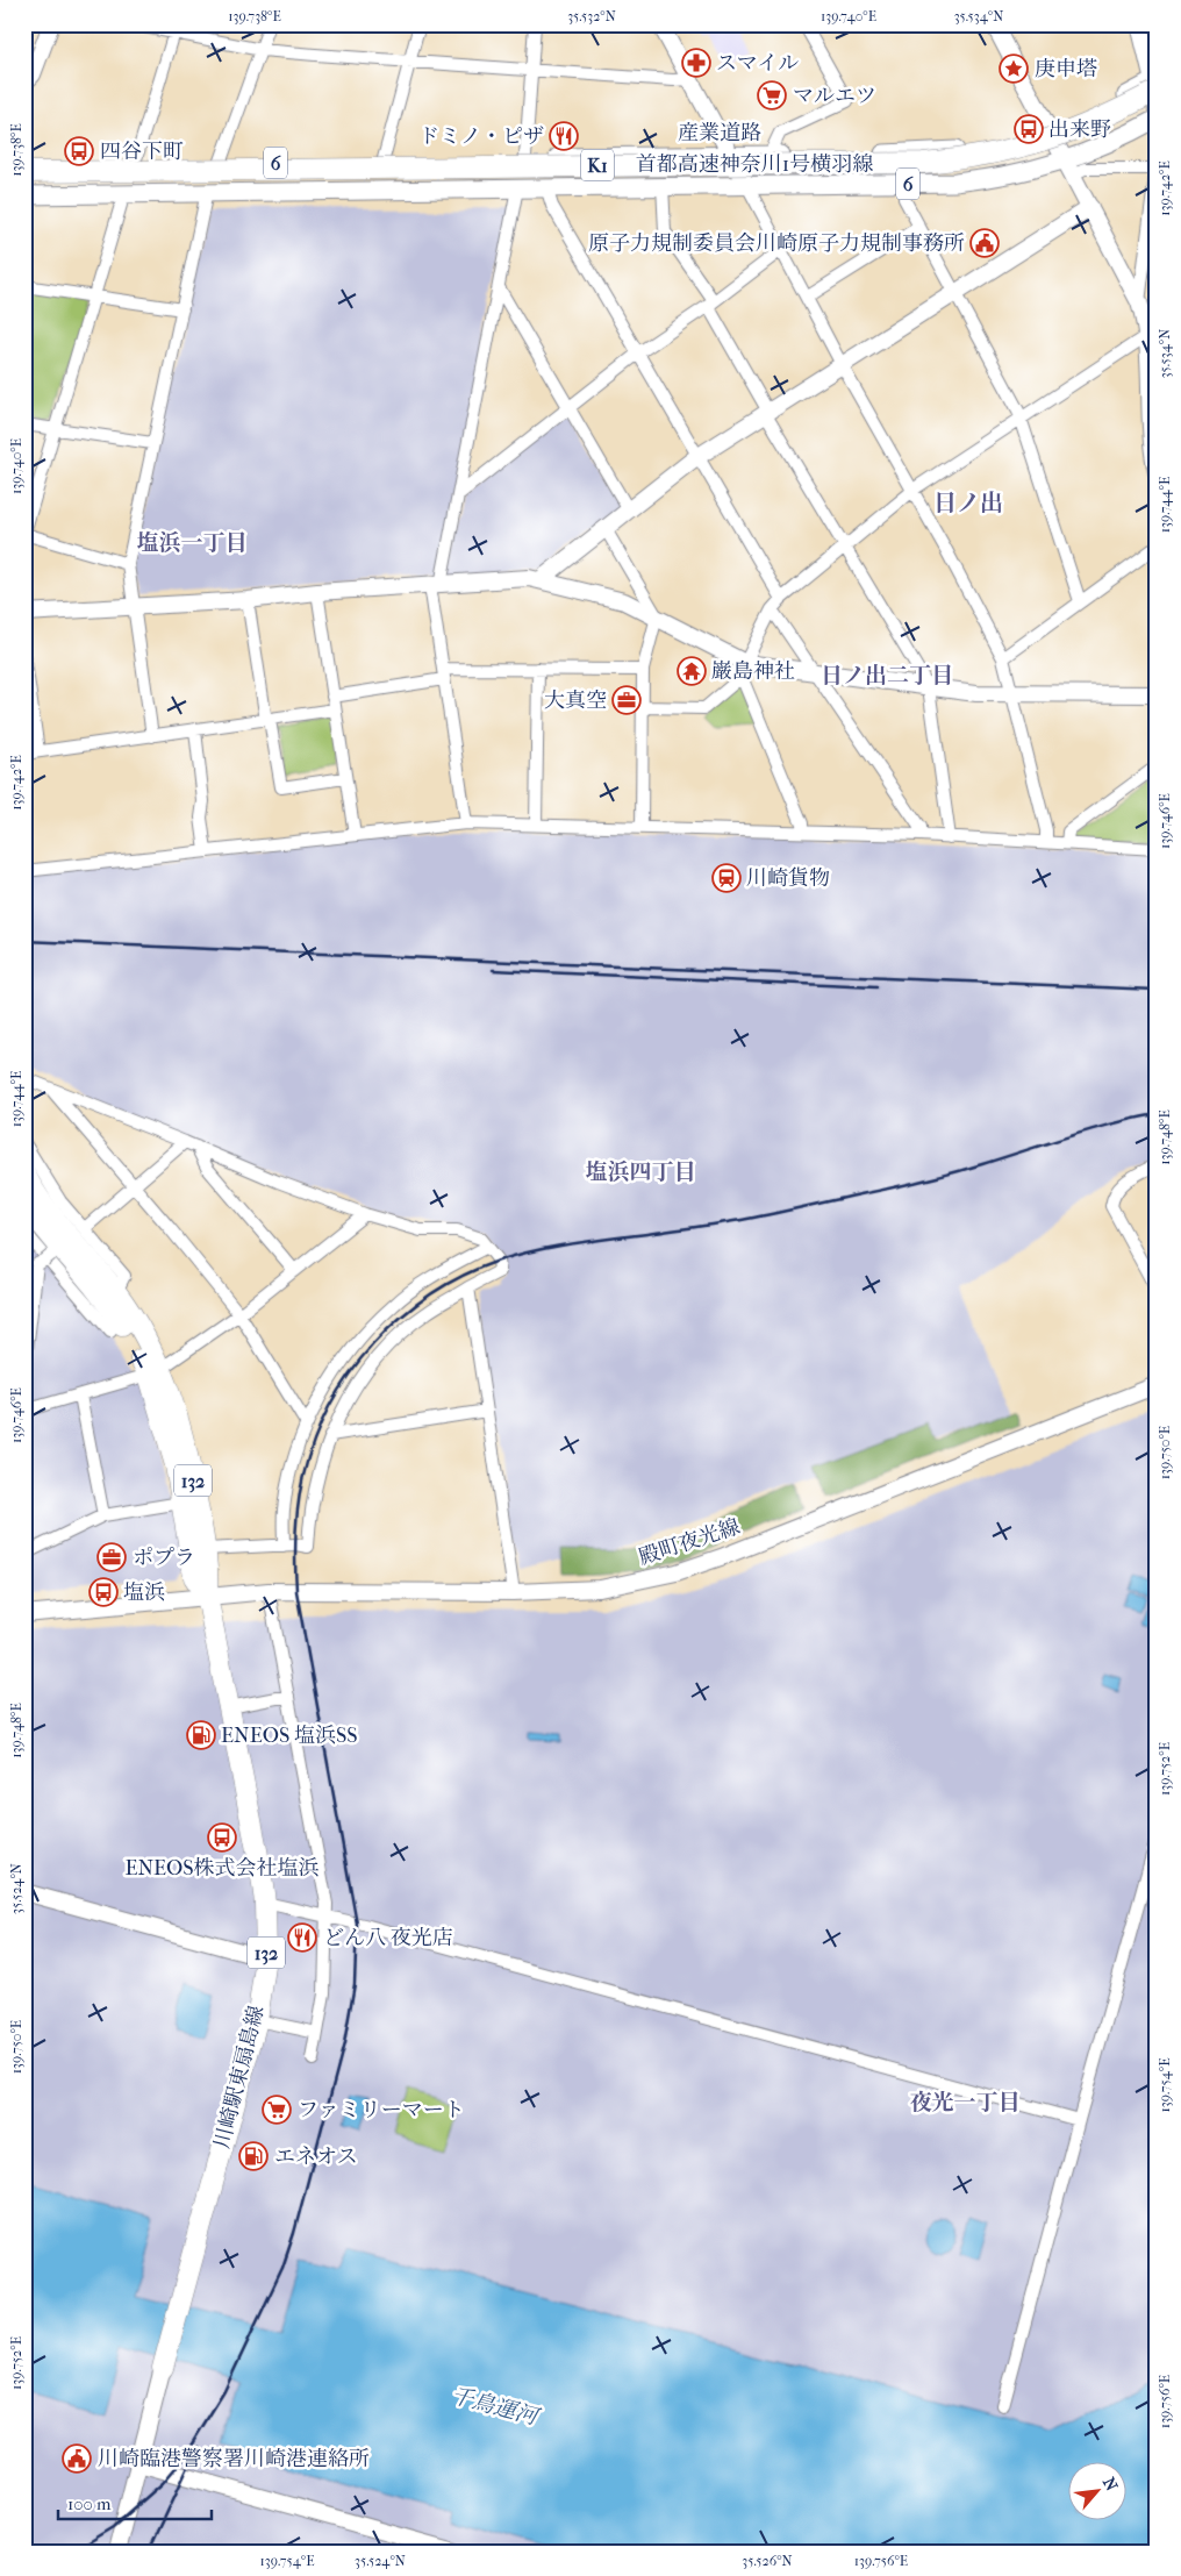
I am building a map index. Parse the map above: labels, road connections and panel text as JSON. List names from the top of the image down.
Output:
{
  "streets": {
    "highway": [
      "首都高速神奈川1号横羽線",
      "K1",
      "132",
      "川崎駅東扇島線"
    ],
    "main road": ["産業道路", "6"],
    "street": ["殿町夜光線"]
  },
  "crossings": [
    ["産業道路", "首都高速神奈川1号横羽線"],
    ["殿町夜光線", "川崎駅東扇島線"]
  ],
  "districts": [
    "日ノ出",
    "塩浜一丁目",
    "日ノ出二丁目",
    "塩浜四丁目",
    "夜光一丁目"
  ],
  "water": ["千鳥運河"],
  "places": {
    "pharmacy": ["スマイル"],
    "place": ["庚申塔"],
    "supermarket": ["マルエツ", "ファミリーマート"],
    "bus stop": [
      "出来野",
      "四谷下町",
      "塩浜",
      "ENEOS株式会社塩浜"
    ],
    "restaurant": ["ドミノ・ピザ", "どん八 夜光店"],
    "public building": ["原子力規制委員会川崎原子力規制事務所", "川崎臨港警察署川崎港連絡所"],
    "temple": ["巌島神社"],
    "office": ["大真空", "ポプラ"],
    "station": ["川崎貨物"],
    "fuel station": ["ENEOS 塩浜SS", "エネオス"]
  },
  "scale_bar": "100 m",
  "north": "top right",
  "coordinates": [
    "139.738°E",
    "35.532°N",
    "139.740°E",
    "35.534°N",
    "139.742°E",
    "139.744°E",
    "139.746°E",
    "139.748°E",
    "139.750°E",
    "139.752°E",
    "35.524°N",
    "139.754°E",
    "139.756°E",
    "35.526°N"
  ]
}
